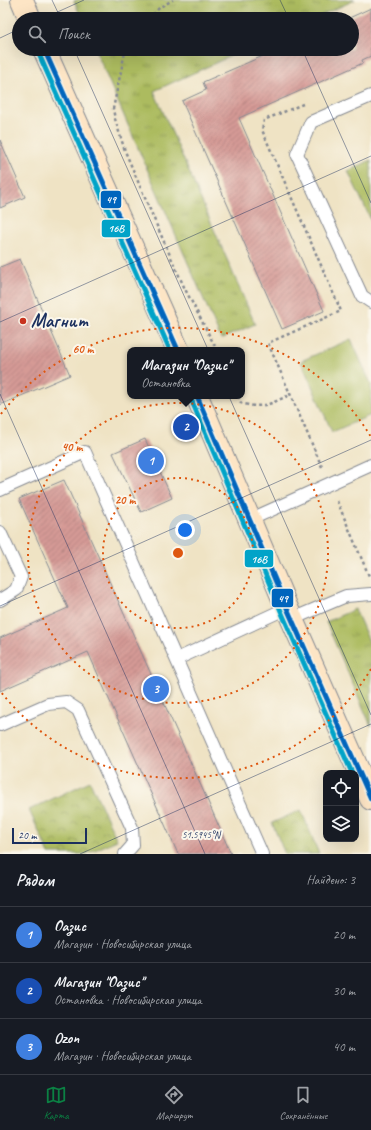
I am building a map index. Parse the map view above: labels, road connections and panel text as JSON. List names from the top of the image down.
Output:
{
  "places": ["Магнит"],
  "lines": ["transit line 49", "transit line 16В"],
  "scale_bar": "20 m",
  "page": {
    "search": "Поиск",
    "popup": ["Магазин \"Оазис\"", "Остановка"],
    "pins": ["2", "1", "3"],
    "scale": "20 m",
    "heading": ["Рядом", "Найдено: 3"],
    "list": [
      {
        "mark": "1",
        "name": "Оазис",
        "note": "Магазин · Новосибирская улица",
        "value": "20 m"
      },
      {
        "mark": "2",
        "name": "Магазин \"Оазис\"",
        "note": "Остановка · Новосибирская улица",
        "value": "30 m"
      },
      {
        "mark": "3",
        "name": "Ozon",
        "note": "Магазин · Новосибирская улица",
        "value": "40 m"
      }
    ],
    "nav": ["Карта", "Маршрут", "Сохранённые"]
  },
  "coordinates": ["51.5945°N"],
  "rings": ["60 m", "40 m", "20 m"]
}
